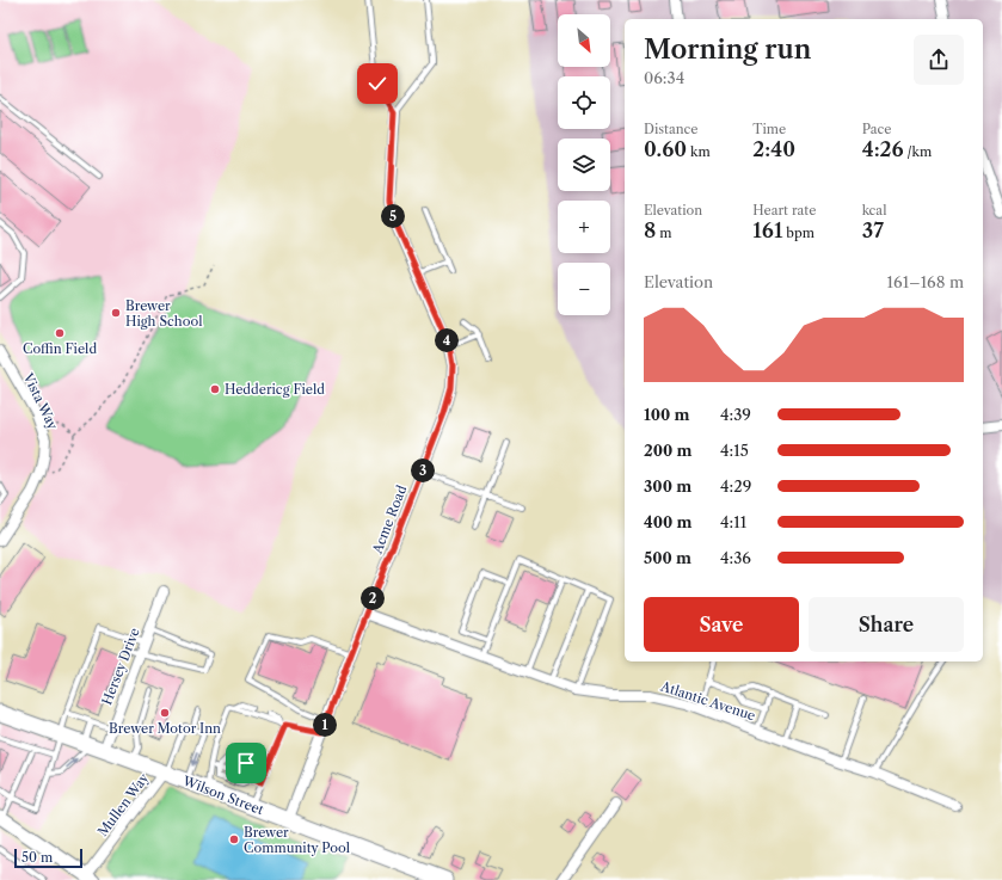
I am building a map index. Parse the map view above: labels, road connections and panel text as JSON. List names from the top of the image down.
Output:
{
  "streets": {
    "main road": ["Wilson Street"],
    "street": [
      "Vista Way",
      "Acme Road",
      "Hersey Drive",
      "Atlantic Avenue",
      "Mullen Way"
    ]
  },
  "crossings": [
    ["Acme Road", "Atlantic Avenue"],
    ["Acme Road", "Wilson Street"],
    ["Hersey Drive", "Wilson Street"],
    ["Wilson Street", "Mullen Way"]
  ],
  "places": [
    "Brewer High School",
    "Coffin Field",
    "Heddericg Field",
    "Brewer Motor Inn",
    "Brewer Community Pool"
  ],
  "scale_bar": "50 m",
  "north": "bottom right",
  "page": {
    "map_buttons": ["+", "−"],
    "heading": ["Morning run", "06:34"],
    "stats": [
      ["Distance", "0.60 km"],
      ["Time", "2:40"],
      ["Pace", "4:26 /km"],
      ["Elevation", "8 m"],
      ["Heart rate", "161 bpm"],
      ["kcal", "37"]
    ],
    "pins": [
      "5",
      "4",
      "3",
      "2",
      "1"
    ],
    "chart": ["Elevation", "161–168 m"],
    "list": [
      {
        "name": "100 m",
        "note": "4:39"
      },
      {
        "name": "200 m",
        "note": "4:15"
      },
      {
        "name": "300 m",
        "note": "4:29"
      },
      {
        "name": "400 m",
        "note": "4:11"
      },
      {
        "name": "500 m",
        "note": "4:36"
      }
    ],
    "buttons": ["Save", "Share"],
    "scale": "50 m"
  }
}
